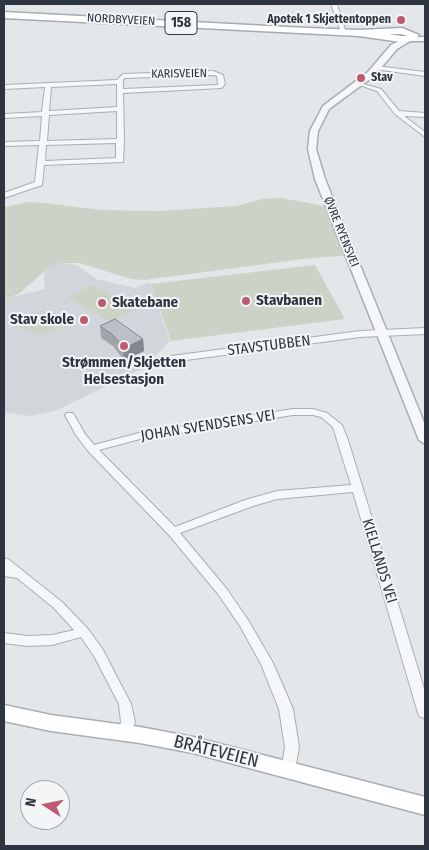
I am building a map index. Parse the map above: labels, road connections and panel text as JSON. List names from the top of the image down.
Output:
{
  "streets": {
    "main road": ["NORDBYVEIEN", "158", "BRÅTEVEIEN"],
    "street": [
      "KARISVEIEN",
      "ØVRE RYENSVEI",
      "STAVSTUBBEN",
      "JOHAN SVENDSENS VEI",
      "KIELLANDS VEI"
    ]
  },
  "crossings": [
    ["NORDBYVEIEN", "ØVRE RYENSVEI"],
    ["ØVRE RYENSVEI", "STAVSTUBBEN"],
    ["JOHAN SVENDSENS VEI", "KIELLANDS VEI"]
  ],
  "places": [
    "Apotek 1 Skjettentoppen",
    "Stav",
    "Stavbanen",
    "Skatebane",
    "Stav skole",
    "Strømmen/Skjetten Helsestasjon"
  ],
  "north": "left"
}
